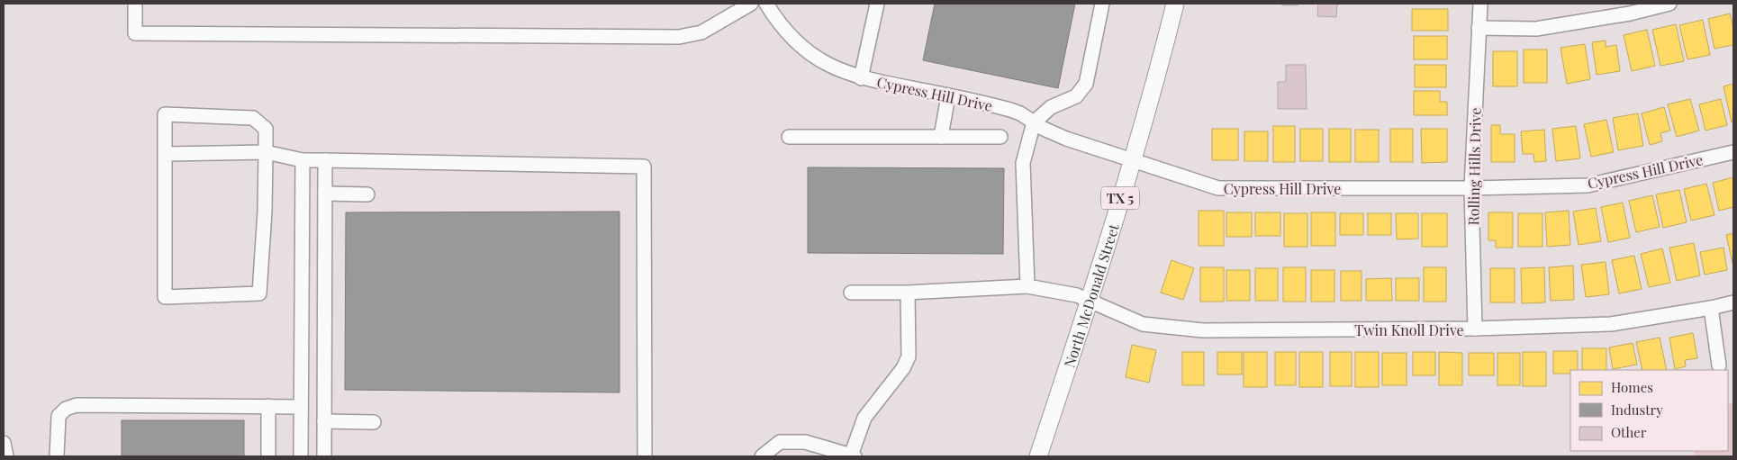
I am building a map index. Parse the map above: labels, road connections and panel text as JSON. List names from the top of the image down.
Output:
{
  "streets": {
    "main road": ["TX 5", "North McDonald Street"],
    "street": ["Cypress Hill Drive", "Rolling Hills Drive", "Twin Knoll Drive"]
  },
  "crossings": [
    ["Cypress Hill Drive", "Rolling Hills Drive"],
    ["Cypress Hill Drive", "North McDonald Street"],
    ["Rolling Hills Drive", "Twin Knoll Drive"],
    ["North McDonald Street", "Twin Knoll Drive"]
  ],
  "legend": ["Homes", "Industry", "Other"]
}
